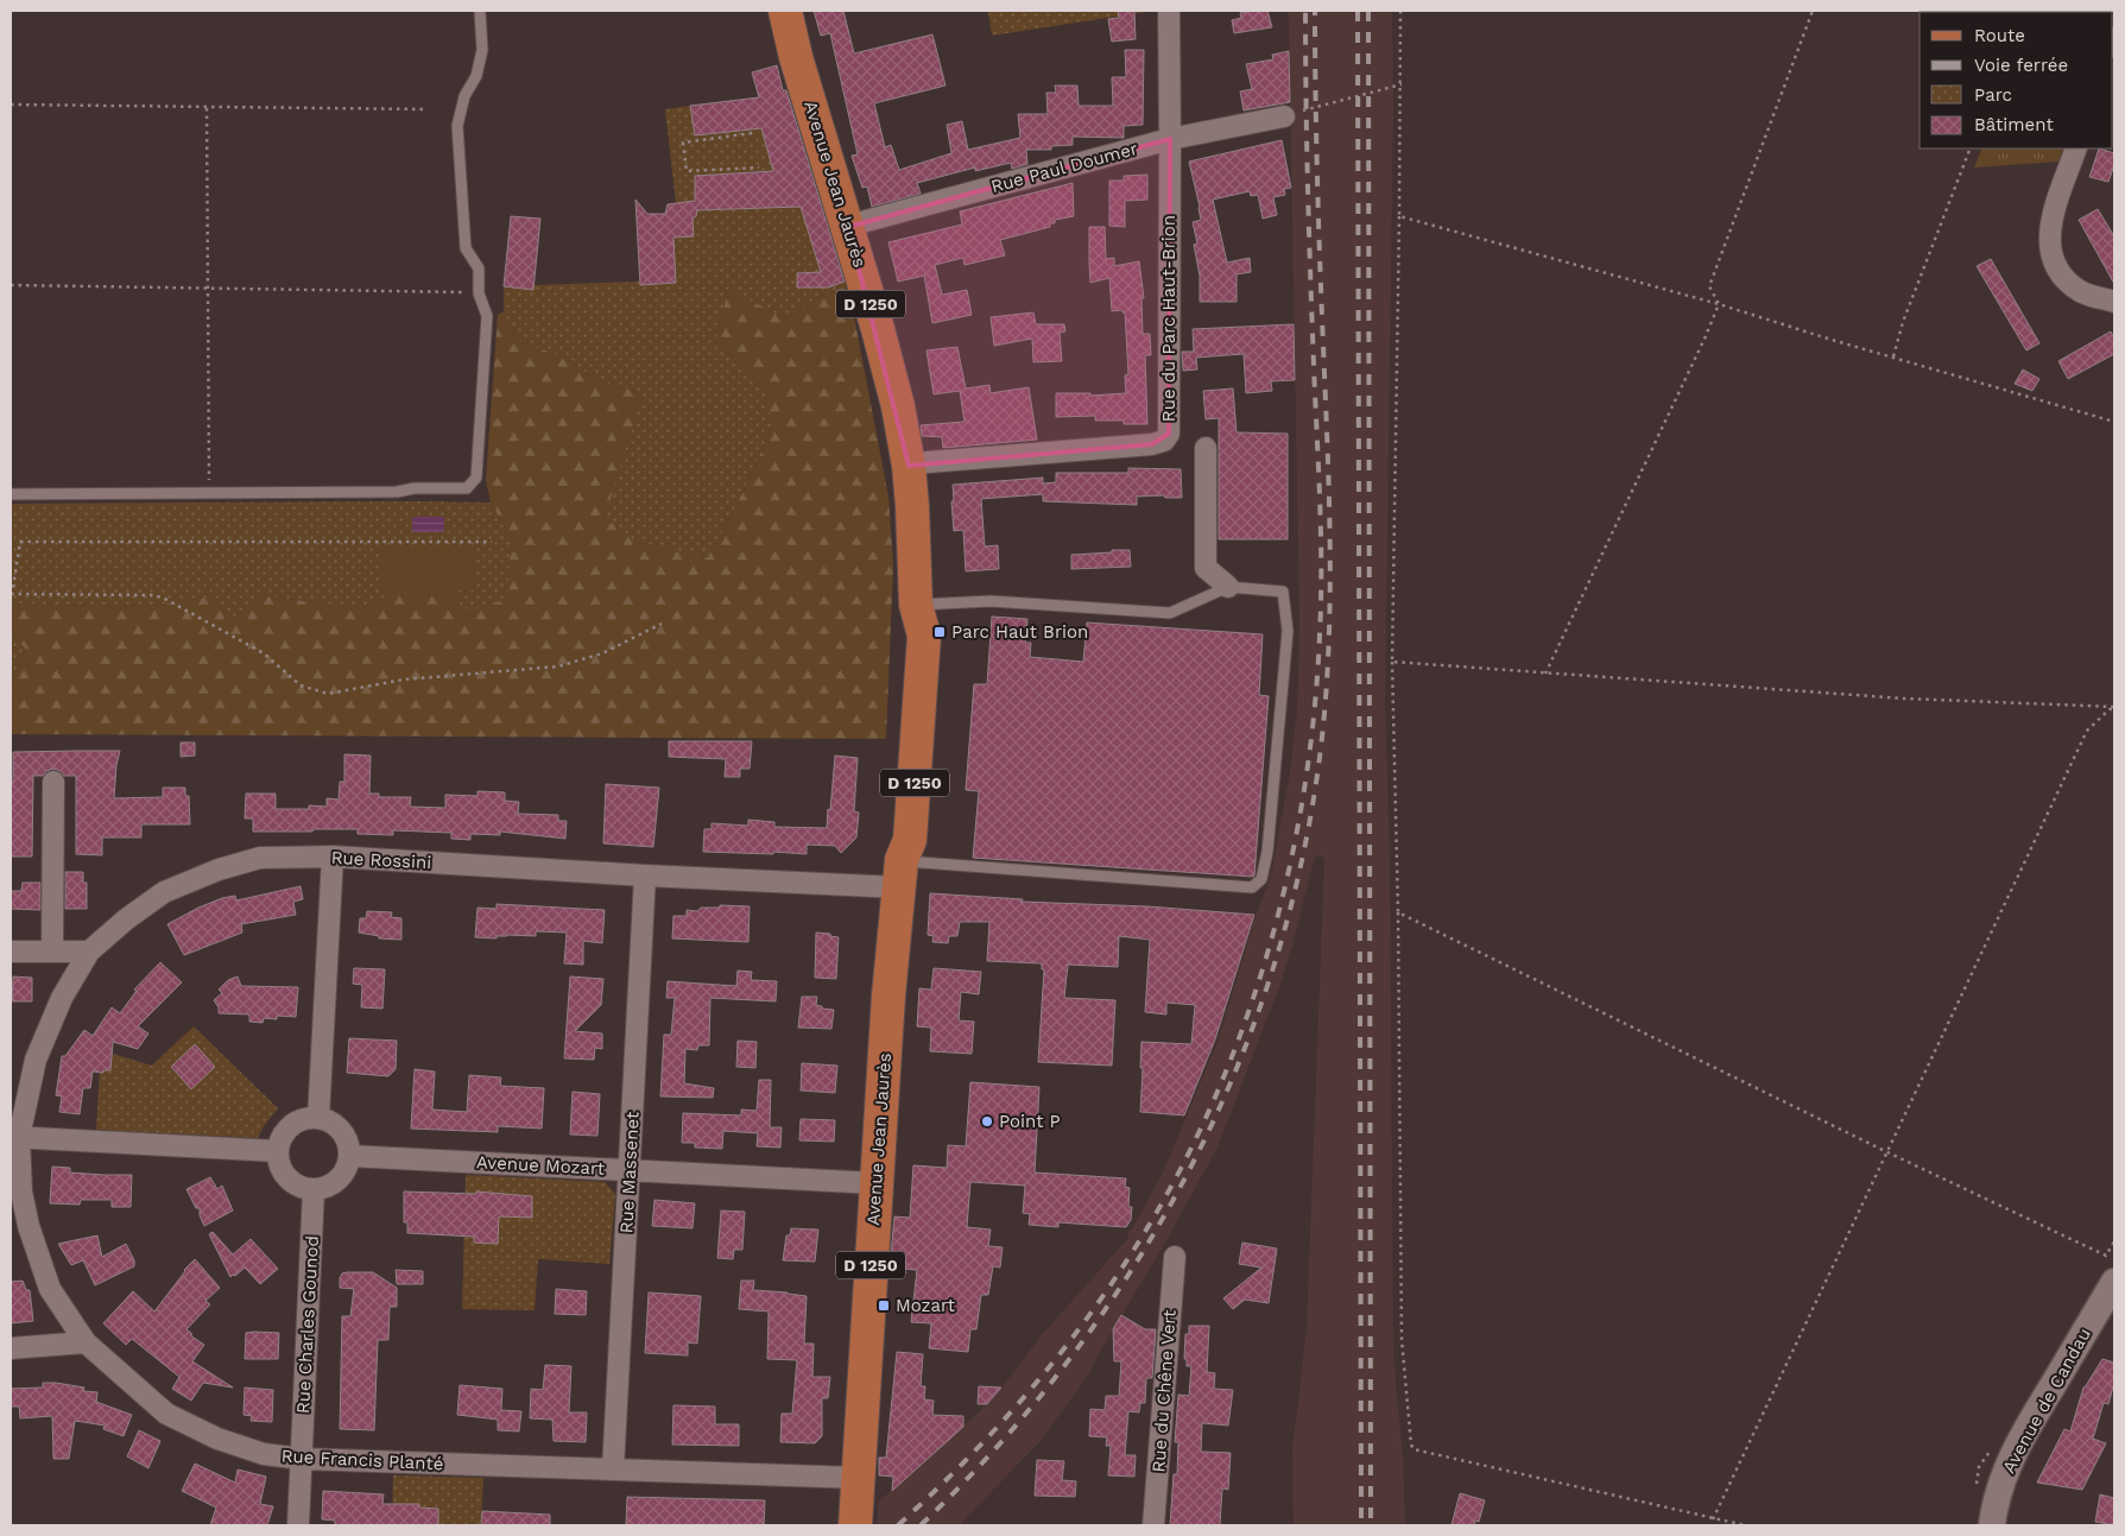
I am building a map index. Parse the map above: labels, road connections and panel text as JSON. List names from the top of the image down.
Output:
{
  "streets": {
    "main road": ["Avenue Jean Jaurès", "D 1250"],
    "street": [
      "Rue Paul Doumer",
      "Rue du Parc Haut-Brion",
      "Rue Rossini",
      "Avenue Mozart",
      "Rue Massenet",
      "Rue Charles Gounod",
      "Rue du Chêne Vert",
      "Avenue de Candau",
      "Rue Francis Planté"
    ]
  },
  "crossings": [
    ["Rue Paul Doumer", "Avenue Jean Jaurès"],
    ["Rue Paul Doumer", "Rue du Parc Haut-Brion"],
    ["Avenue Jean Jaurès", "Rue du Parc Haut-Brion"],
    ["Avenue Jean Jaurès", "Rue Rossini"],
    ["Avenue Jean Jaurès", "Avenue Mozart"],
    ["Avenue Jean Jaurès", "Rue Francis Planté"],
    ["Rue Rossini", "Rue Massenet"],
    ["Rue Rossini", "Rue Francis Planté"],
    ["Avenue Mozart", "Rue Massenet"],
    ["Avenue Mozart", "Rue Charles Gounod"],
    ["Rue Massenet", "Rue Francis Planté"],
    ["Rue Charles Gounod", "Rue Francis Planté"]
  ],
  "places": {
    "transit": ["Parc Haut Brion", "Mozart"],
    "other": ["Point P"]
  },
  "legend": [
    "Route",
    "Voie ferrée",
    "Parc",
    "Bâtiment"
  ]
}
